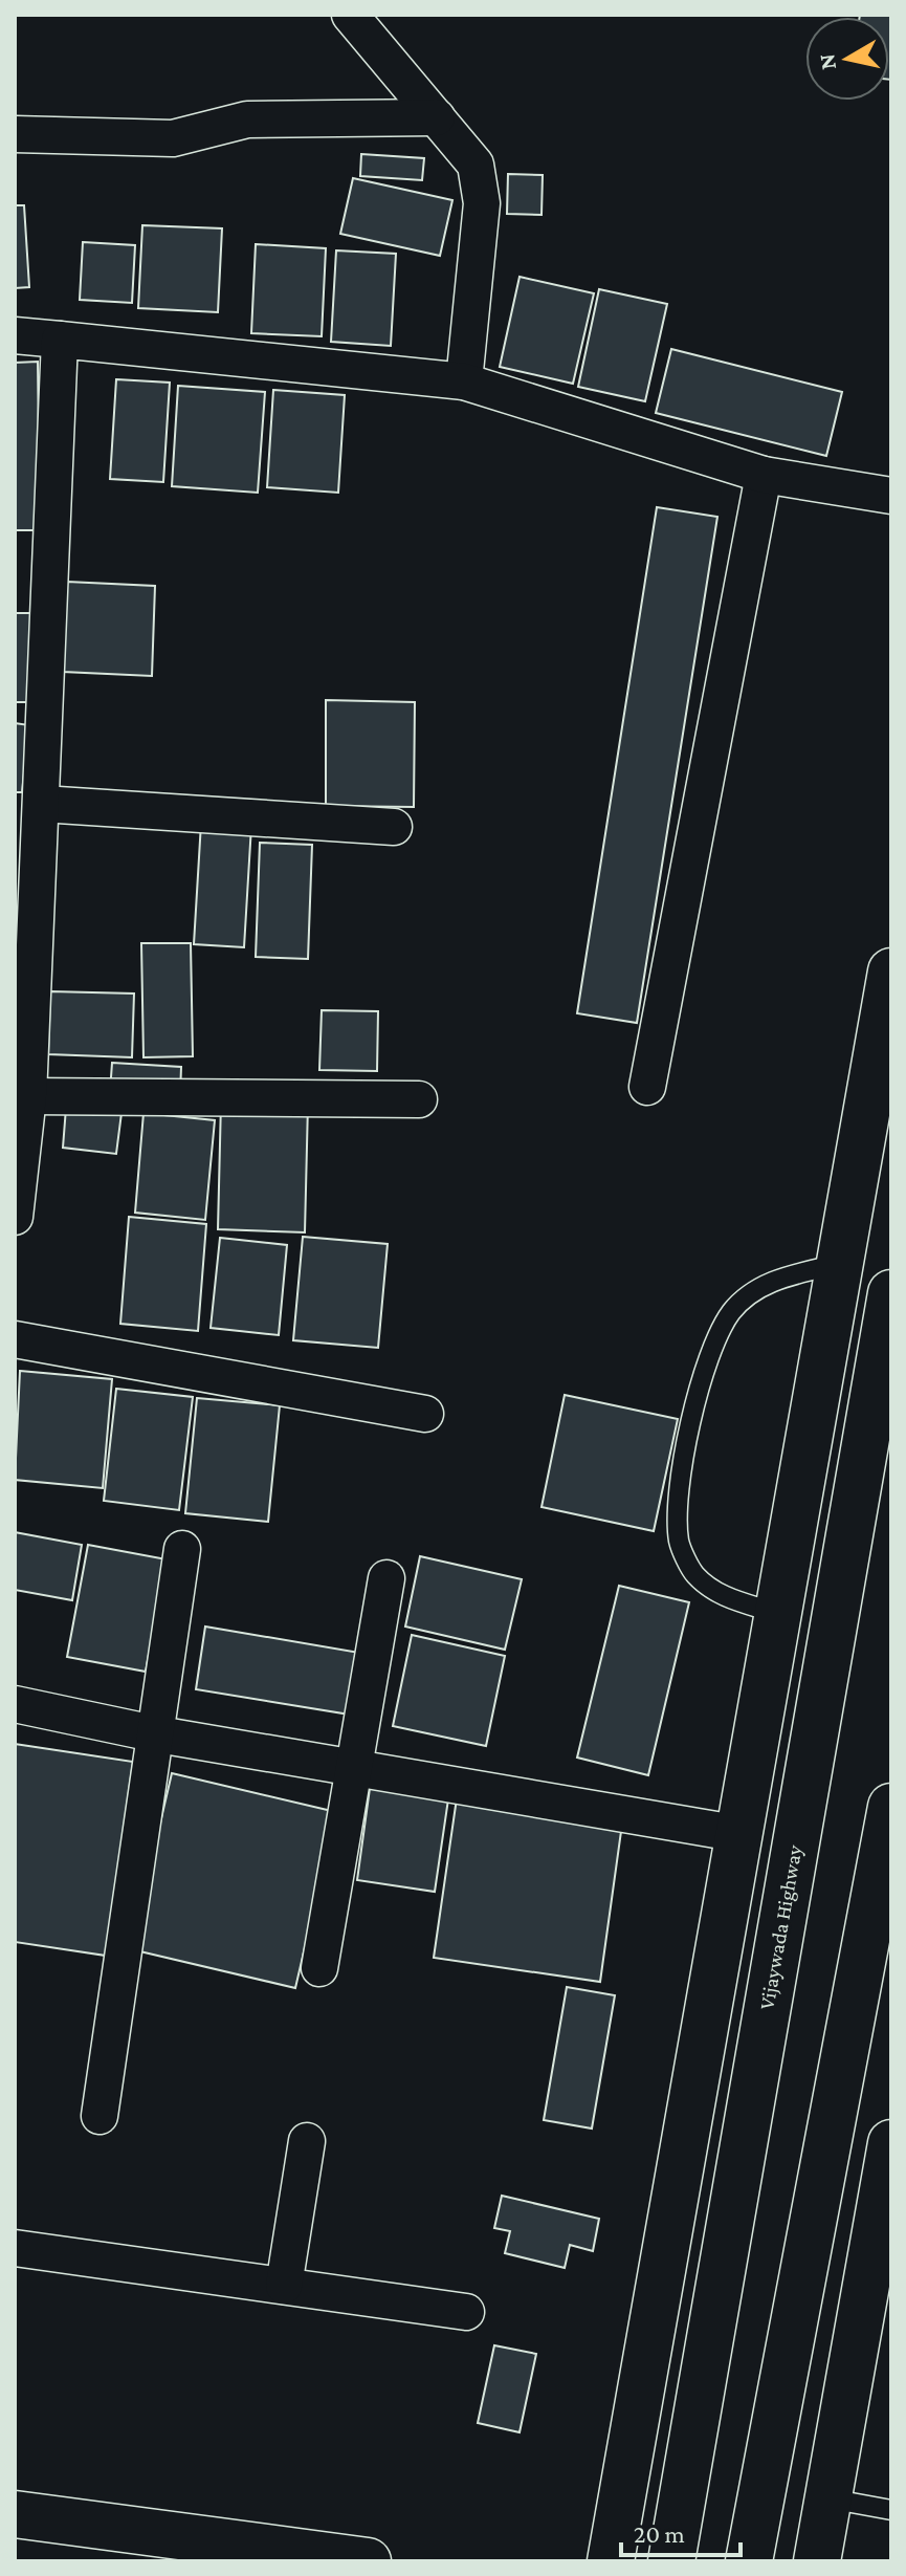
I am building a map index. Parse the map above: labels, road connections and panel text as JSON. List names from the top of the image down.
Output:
{
  "streets": {
    "main road": ["Vijaywada Highway"]
  },
  "scale_bar": "20 m",
  "north": "left"
}
